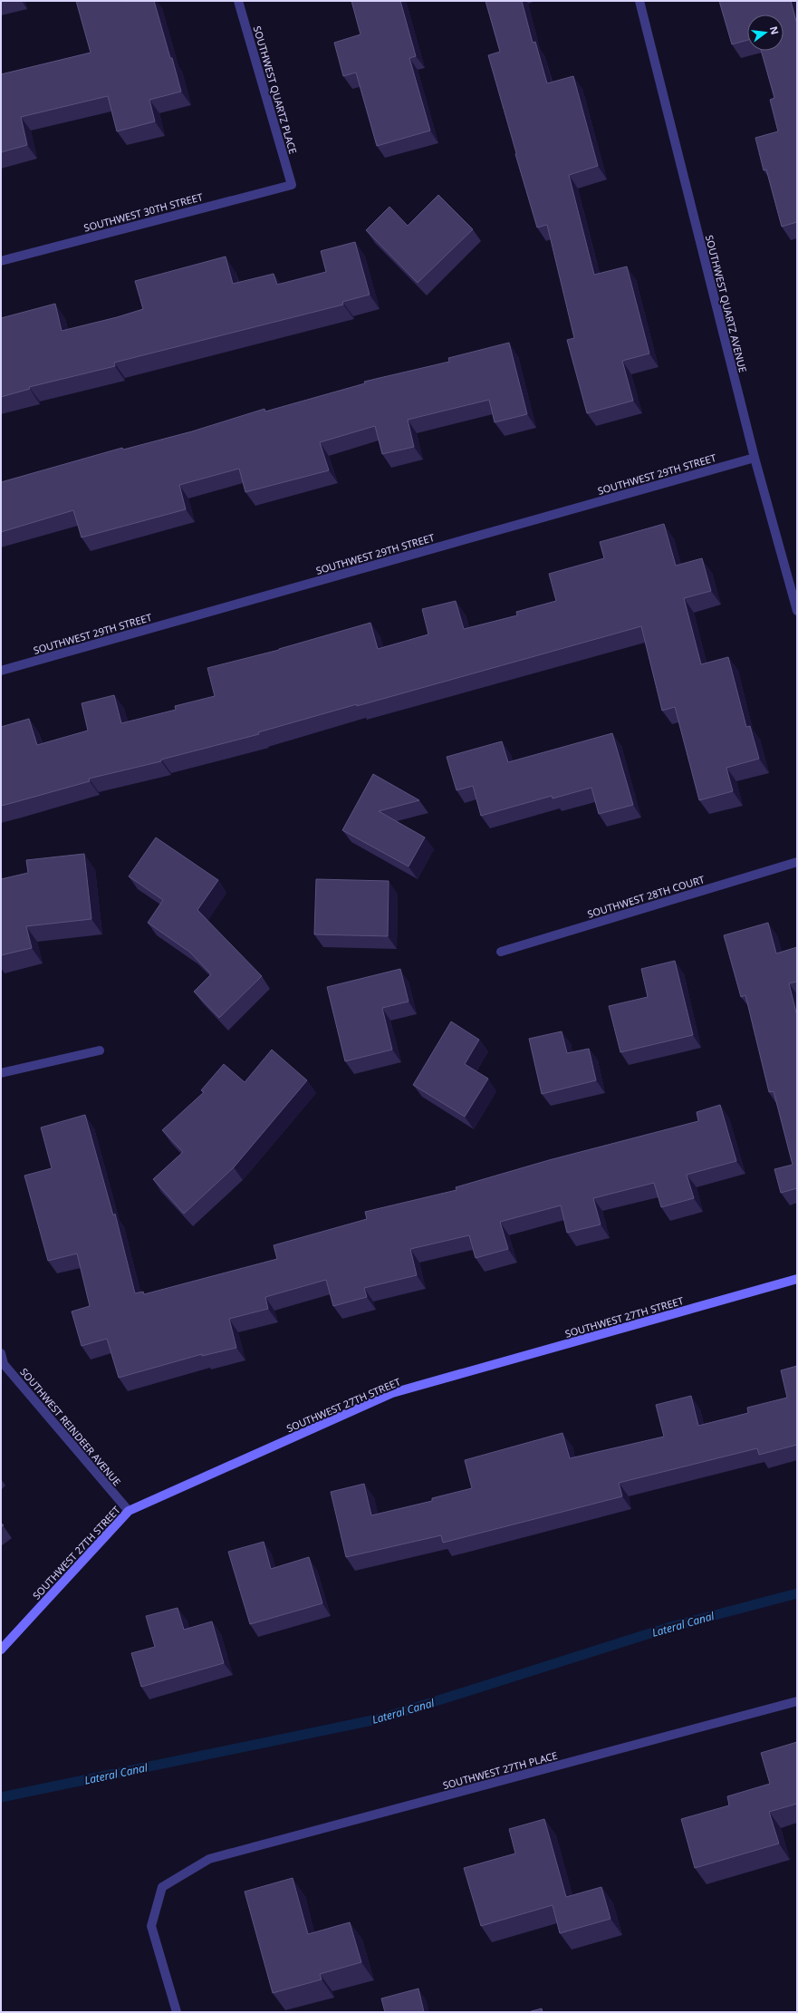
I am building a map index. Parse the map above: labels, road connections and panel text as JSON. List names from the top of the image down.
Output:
{
  "streets": {
    "main road": ["SOUTHWEST 27TH STREET"],
    "street": [
      "SOUTHWEST QUARTZ PLACE",
      "SOUTHWEST 30TH STREET",
      "SOUTHWEST QUARTZ AVENUE",
      "SOUTHWEST 29TH STREET",
      "SOUTHWEST 28TH COURT",
      "SOUTHWEST REINDEER AVENUE",
      "SOUTHWEST 27TH PLACE"
    ]
  },
  "crossings": [
    ["SOUTHWEST QUARTZ PLACE", "SOUTHWEST 30TH STREET"],
    ["SOUTHWEST QUARTZ AVENUE", "SOUTHWEST 29TH STREET"],
    ["SOUTHWEST 27TH STREET", "SOUTHWEST REINDEER AVENUE"]
  ],
  "water": ["Lateral Canal"],
  "north": "right"
}
